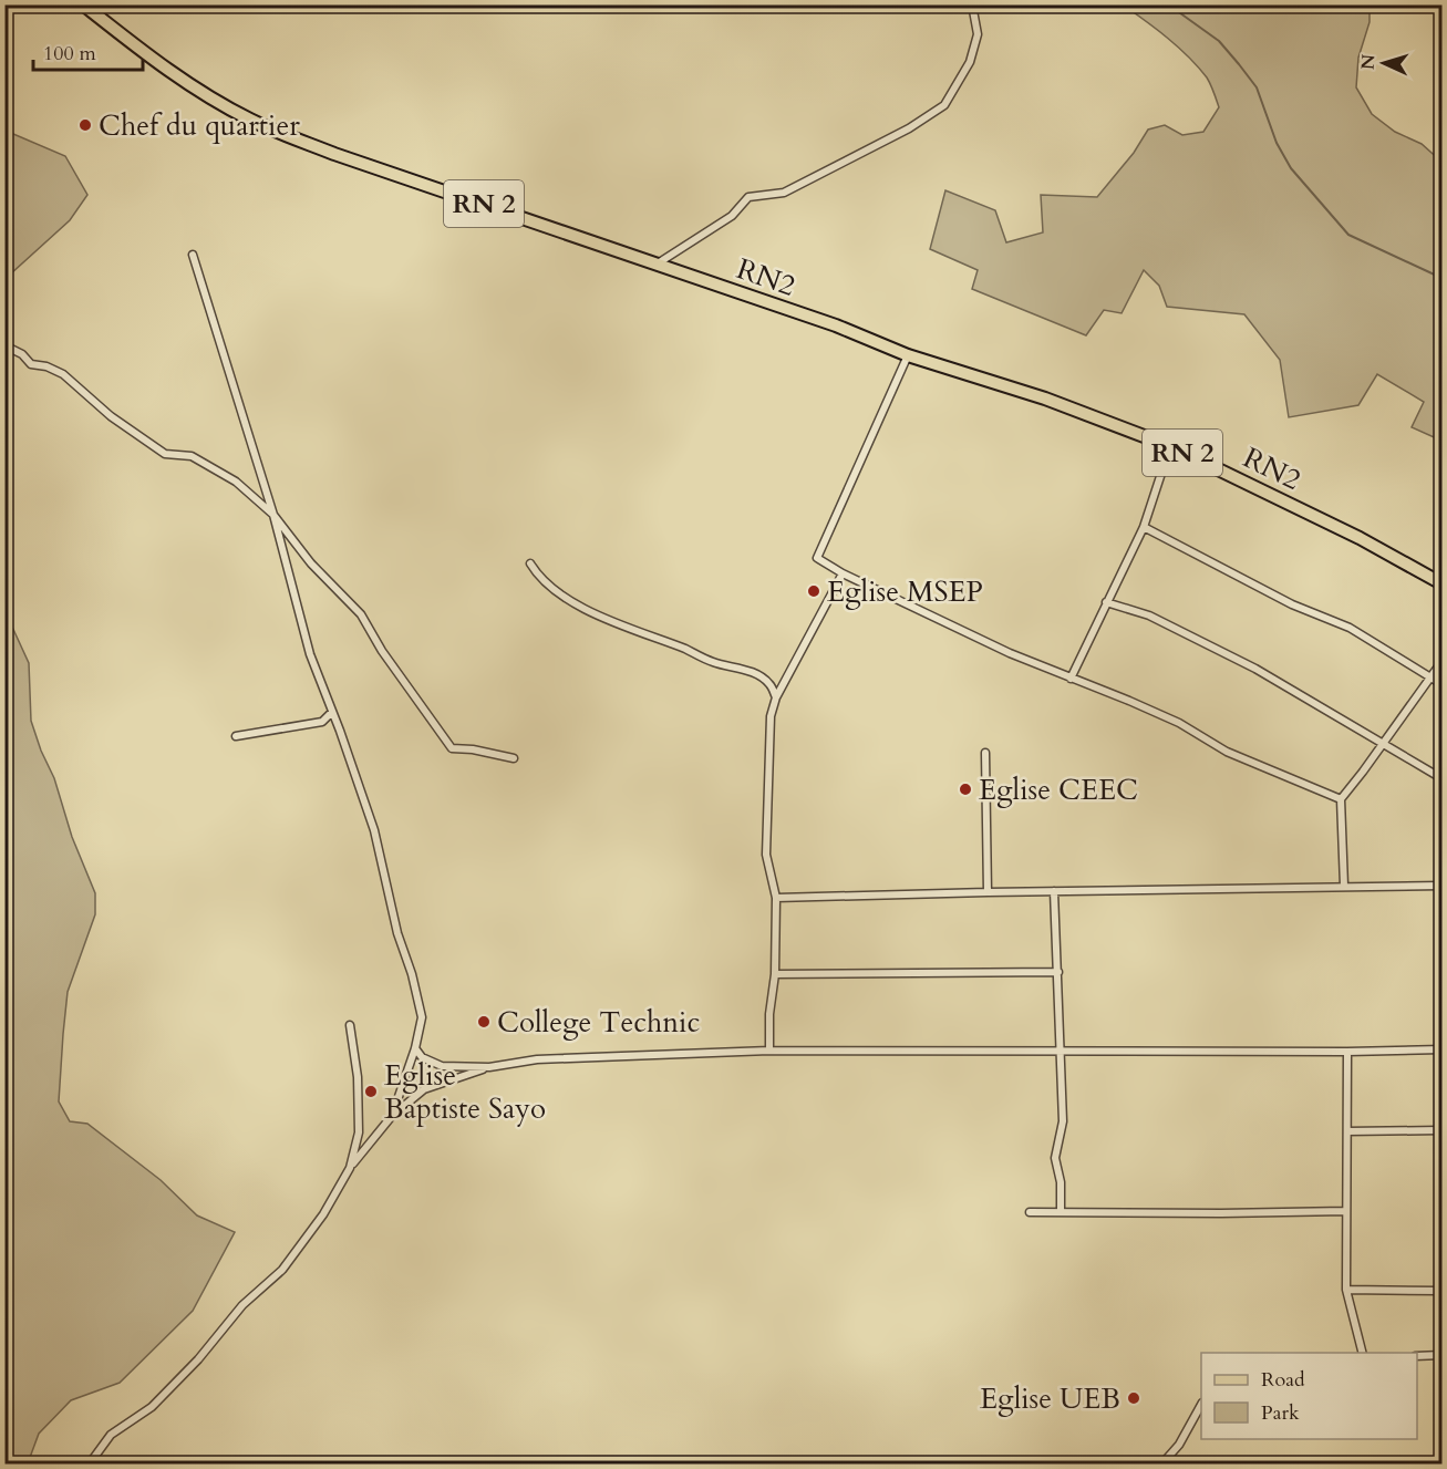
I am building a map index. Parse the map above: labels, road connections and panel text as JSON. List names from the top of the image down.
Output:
{
  "streets": {
    "main road": ["RN 2", "RN2"]
  },
  "places": [
    "Chef du quartier",
    "Eglise MSEP",
    "Eglise CEEC",
    "College Technic",
    "Eglise Baptiste Sayo",
    "Eglise UEB"
  ],
  "legend": ["Road", "Park"],
  "scale_bar": "100 m",
  "north": "left"
}
